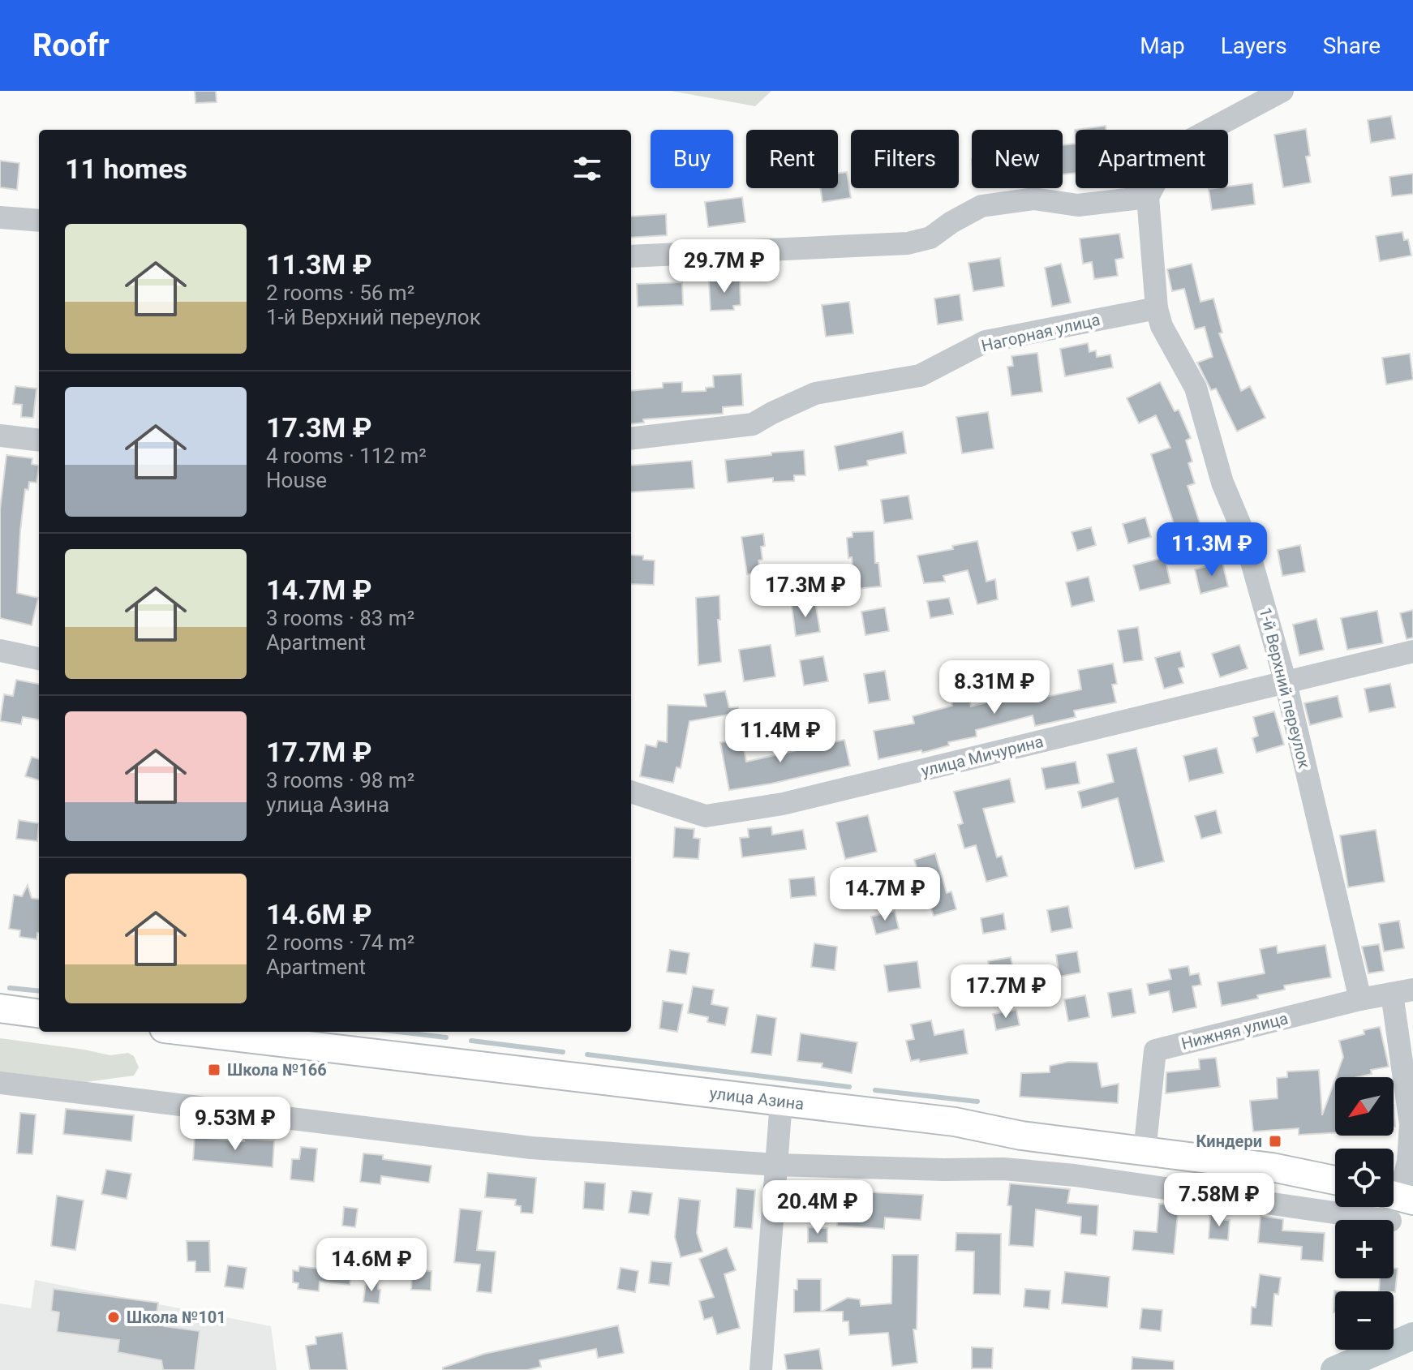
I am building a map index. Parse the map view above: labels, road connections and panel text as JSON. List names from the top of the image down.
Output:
{
  "streets": {
    "main road": ["улица Азина"],
    "street": [
      "Нагорная улица",
      "1-й Верхний переулок",
      "улица Мичурина",
      "Нижняя улица"
    ]
  },
  "crossings": [
    ["Нагорная улица", "1-й Верхний переулок"],
    ["1-й Верхний переулок", "улица Мичурина"],
    ["1-й Верхний переулок", "Нижняя улица"],
    ["Нижняя улица", "улица Азина"]
  ],
  "places": {
    "transit": ["Школа №166", "Киндери"],
    "other": ["Школа №101"]
  },
  "north": "bottom left",
  "page": {
    "header": "Roofr",
    "nav": ["Map", "Layers", "Share"],
    "chip": [
      "Buy",
      "Rent",
      "Filters",
      "New",
      "Apartment"
    ],
    "heading": "11 homes",
    "list": [
      {
        "name": "11.3M ₽",
        "note": "2 rooms · 56 m² · 1-й Верхний переулок"
      },
      {
        "name": "17.3M ₽",
        "note": "4 rooms · 112 m² · House"
      },
      {
        "name": "14.7M ₽",
        "note": "3 rooms · 83 m² · Apartment"
      },
      {
        "name": "17.7M ₽",
        "note": "3 rooms · 98 m² · улица Азина"
      },
      {
        "name": "14.6M ₽",
        "note": "2 rooms · 74 m² · Apartment"
      }
    ],
    "price": [
      "29.7M ₽",
      "11.3M ₽",
      "17.3M ₽",
      "8.31M ₽",
      "11.4M ₽",
      "14.7M ₽",
      "17.7M ₽",
      "9.53M ₽",
      "7.58M ₽",
      "20.4M ₽",
      "14.6M ₽"
    ],
    "map_buttons": ["+", "−"]
  }
}
